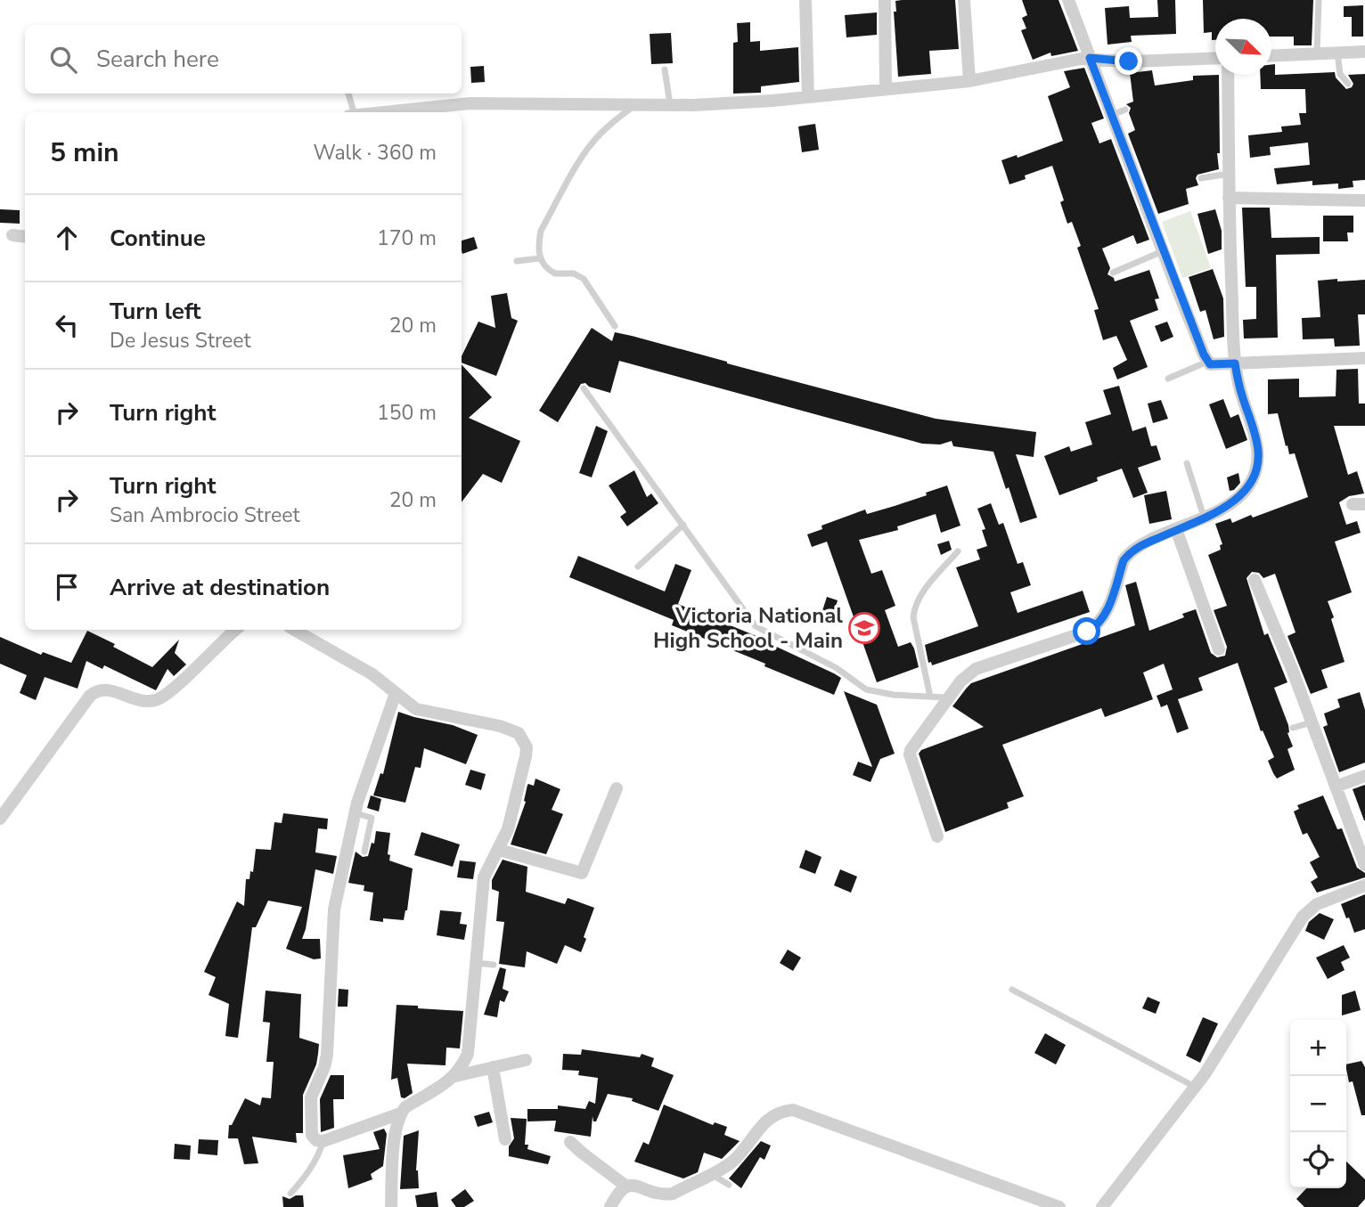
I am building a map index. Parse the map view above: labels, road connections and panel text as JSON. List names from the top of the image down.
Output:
{
  "places": {
    "school or university": ["Victoria National High School - Main"]
  },
  "north": "bottom right",
  "page": {
    "search": "Search here",
    "heading": ["5 min", "Walk · 360 m"],
    "list": [
      ["Continue", "170 m"],
      ["Turn left", "De Jesus Street", "20 m"],
      ["Turn right", "150 m"],
      ["Turn right", "San Ambrocio Street", "20 m"],
      "Arrive at destination"
    ],
    "map_buttons": ["+", "−"]
  }
}
